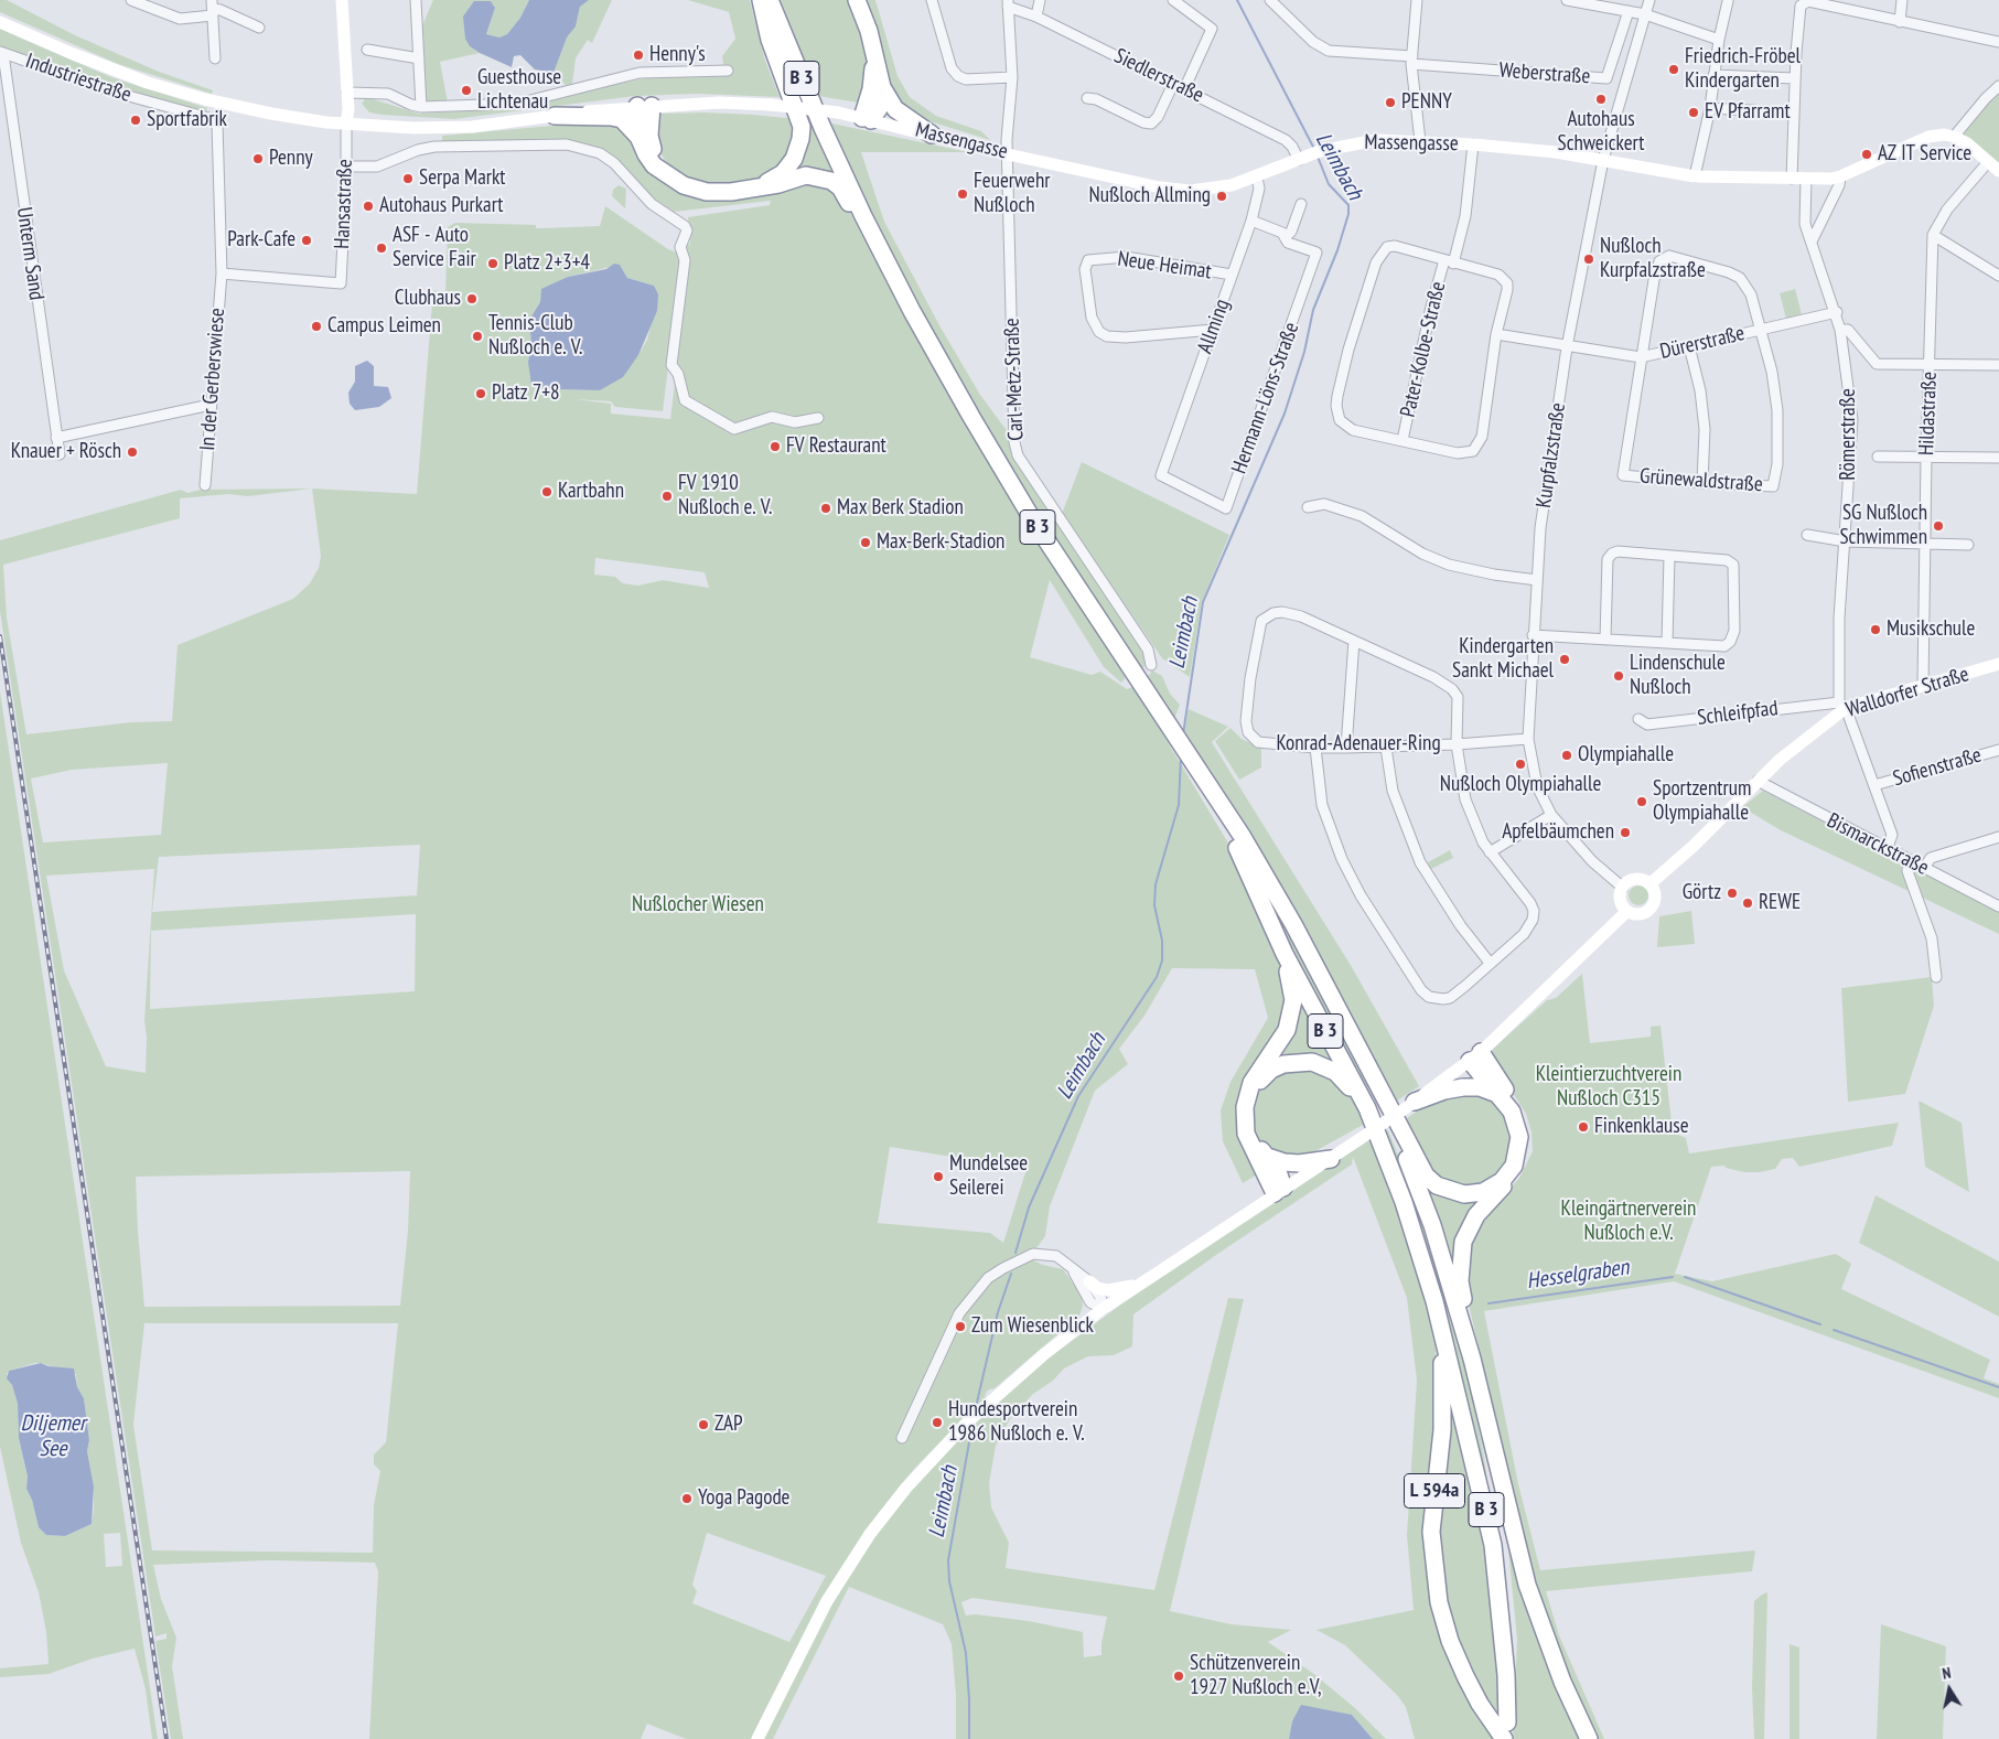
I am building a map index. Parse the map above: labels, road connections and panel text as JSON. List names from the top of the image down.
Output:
{
  "streets": {
    "highway": ["B 3", "L 594a"],
    "main road": ["Massengasse", "Walldorfer Straße"],
    "street": [
      "Weberstraße",
      "Siedlerstraße",
      "Industriestraße",
      "Hansastraße",
      "Unterm Sand",
      "Neue Heimat",
      "Allming",
      "Dürerstraße",
      "Pater-Kolbe-Straße",
      "In der Gerberswiese",
      "Carl-Metz-Straße",
      "Hermann-Löns-Straße",
      "Hildastraße",
      "Römerstraße",
      "Kurpfalzstraße",
      "Grünewaldstraße",
      "Schleifpfad",
      "Konrad-Adenauer-Ring",
      "Sofienstraße",
      "Bismarckstraße"
    ]
  },
  "crossings": [
    ["Siedlerstraße", "Massengasse"],
    ["Siedlerstraße", "Carl-Metz-Straße"],
    ["Industriestraße", "Unterm Sand"],
    ["Industriestraße", "In der Gerberswiese"],
    ["B 3", "L 594a"],
    ["Massengasse", "Allming"],
    ["Massengasse", "Pater-Kolbe-Straße"],
    ["Massengasse", "Carl-Metz-Straße"],
    ["Massengasse", "Römerstraße"],
    ["Massengasse", "Kurpfalzstraße"],
    ["Hansastraße", "In der Gerberswiese"],
    ["Neue Heimat", "Allming"],
    ["Allming", "Hermann-Löns-Straße"],
    ["Dürerstraße", "Römerstraße"],
    ["Dürerstraße", "Kurpfalzstraße"],
    ["Dürerstraße", "Grünewaldstraße"],
    ["Hildastraße", "Walldorfer Straße"],
    ["Römerstraße", "Walldorfer Straße"],
    ["Römerstraße", "Schleifpfad"],
    ["Römerstraße", "Sofienstraße"],
    ["Römerstraße", "Bismarckstraße"],
    ["Kurpfalzstraße", "Walldorfer Straße"],
    ["Kurpfalzstraße", "Konrad-Adenauer-Ring"],
    ["Walldorfer Straße", "Schleifpfad"],
    ["Walldorfer Straße", "Bismarckstraße"]
  ],
  "water": ["Leimbach", "Hesselgraben", "Diljemer See"],
  "parks": ["Nußlocher Wiesen", "Kleintierzuchtverein Nußloch C315", "Kleingärtnerverein Nußloch e.V."],
  "places": [
    "Henny's",
    "Friedrich-Fröbel Kindergarten",
    "Guesthouse Lichtenau",
    "Autohaus Schweickert",
    "PENNY",
    "EV Pfarramt",
    "Sportfabrik",
    "AZ IT Service",
    "Penny",
    "Serpa Markt",
    "Feuerwehr Nußloch",
    "Nußloch Allming",
    "Autohaus Purkart",
    "Park-Cafe",
    "ASF - Auto Service Fair",
    "Nußloch Kurpfalzstraße",
    "Platz 2+3+4",
    "Clubhaus",
    "Campus Leimen",
    "Tennis-Club Nußloch e. V.",
    "Platz 7+8",
    "FV Restaurant",
    "Knauer + Rösch",
    "Kartbahn",
    "FV 1910 Nußloch e. V.",
    "Max Berk Stadion",
    "SG Nußloch Schwimmen",
    "Max-Berk-Stadion",
    "Musikschule",
    "Kindergarten Sankt Michael",
    "Lindenschule Nußloch",
    "Olympiahalle",
    "Nußloch Olympiahalle",
    "Sportzentrum Olympiahalle",
    "Apfelbäumchen",
    "Görtz",
    "REWE",
    "Finkenklause",
    "Mundelsee Seilerei",
    "Zum Wiesenblick",
    "Hundesportverein 1986 Nußloch e. V.",
    "ZAP",
    "Yoga Pagode",
    "Schützenverein 1927 Nußloch e.V,"
  ],
  "north": "top"
}
